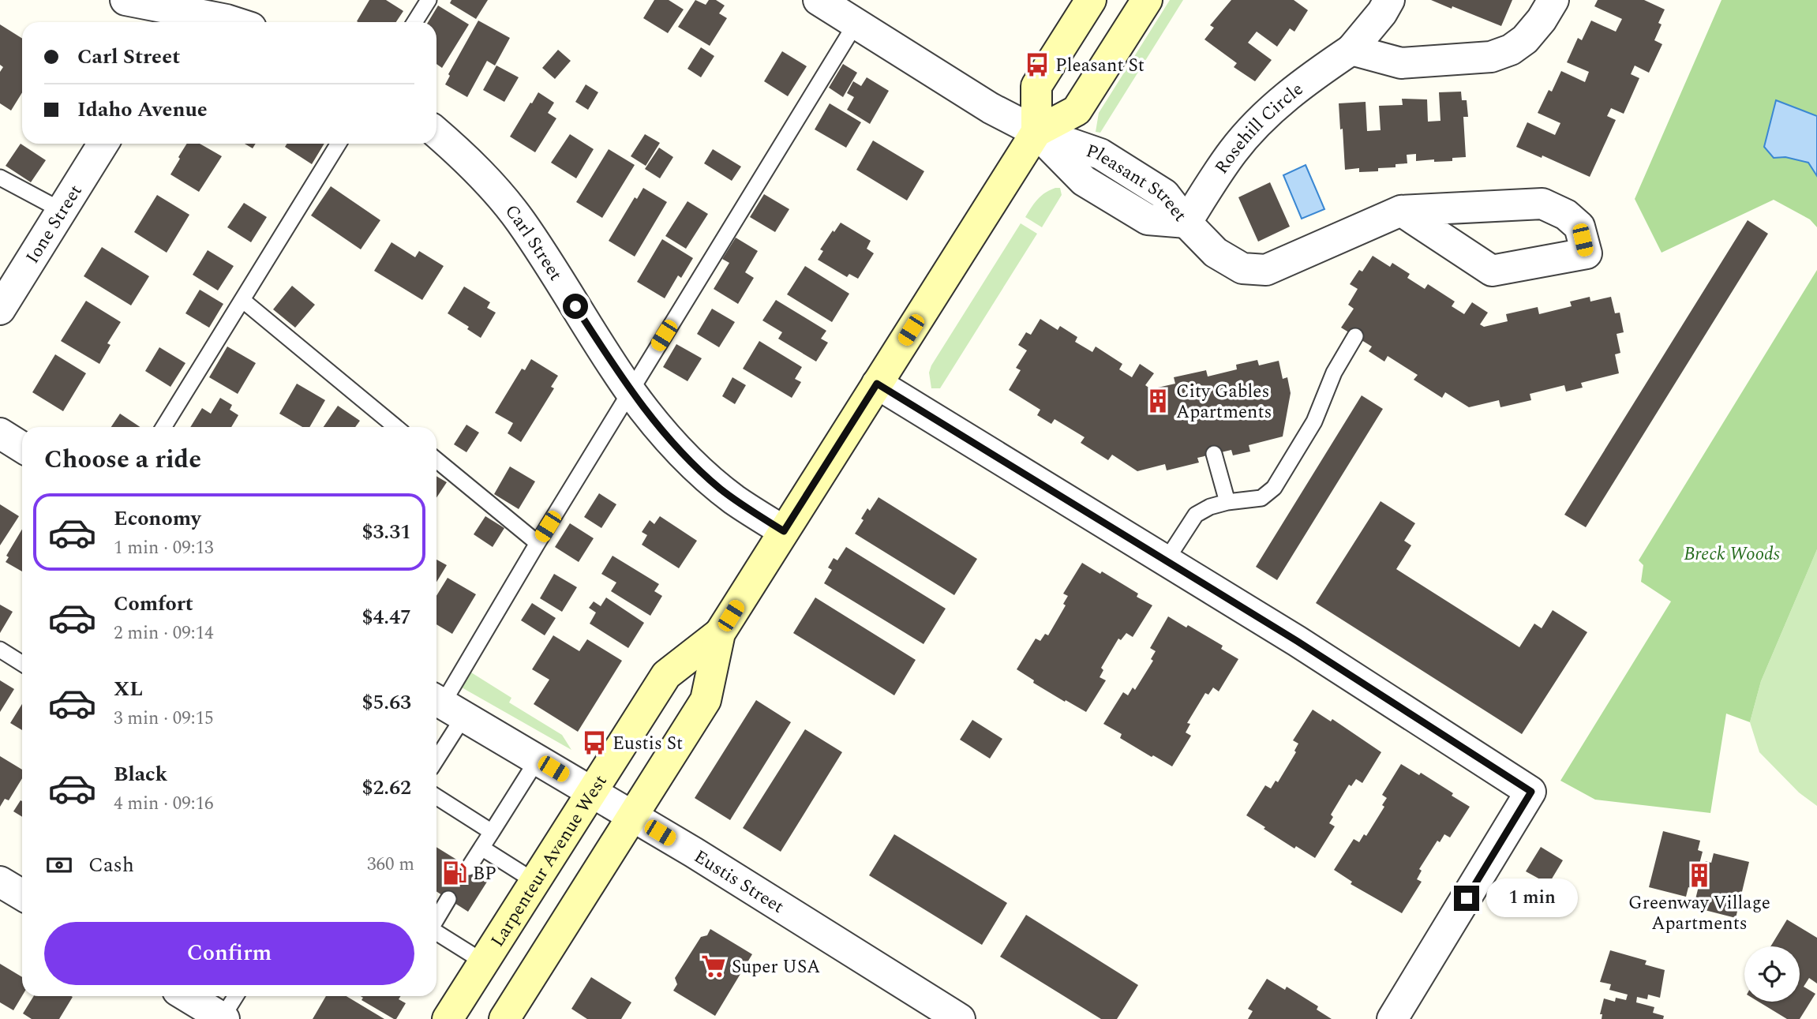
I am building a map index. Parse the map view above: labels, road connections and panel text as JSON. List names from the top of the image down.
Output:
{
  "streets": {
    "main road": ["Larpenteur Avenue West"],
    "street": [
      "Rosehill Circle",
      "Pleasant Street",
      "Ione Street",
      "Carl Street",
      "Eustis Street"
    ]
  },
  "crossings": [
    ["Rosehill Circle", "Pleasant Street"],
    ["Pleasant Street", "Larpenteur Avenue West"],
    ["Carl Street", "Larpenteur Avenue West"],
    ["Larpenteur Avenue West", "Eustis Street"]
  ],
  "parks": ["Breck Woods"],
  "places": {
    "bus stop": ["Pleasant St", "Eustis St"],
    "building": ["City Gables Apartments", "Greenway Village Apartments"],
    "fuel station": ["BP"],
    "supermarket": ["Super USA"]
  },
  "page": {
    "banner": ["Carl Street", "Idaho Avenue"],
    "heading": "Choose a ride",
    "list": [
      {
        "name": "Economy",
        "note": "1 min · 09:13",
        "value": "$3.31"
      },
      {
        "name": "Comfort",
        "note": "2 min · 09:14",
        "value": "$4.47"
      },
      {
        "name": "XL",
        "note": "3 min · 09:15",
        "value": "$5.63"
      },
      {
        "name": "Black",
        "note": "4 min · 09:16",
        "value": "$2.62"
      }
    ],
    "pay": ["Cash", "360 m"],
    "bubble": "1 min",
    "buttons": "Confirm"
  }
}
